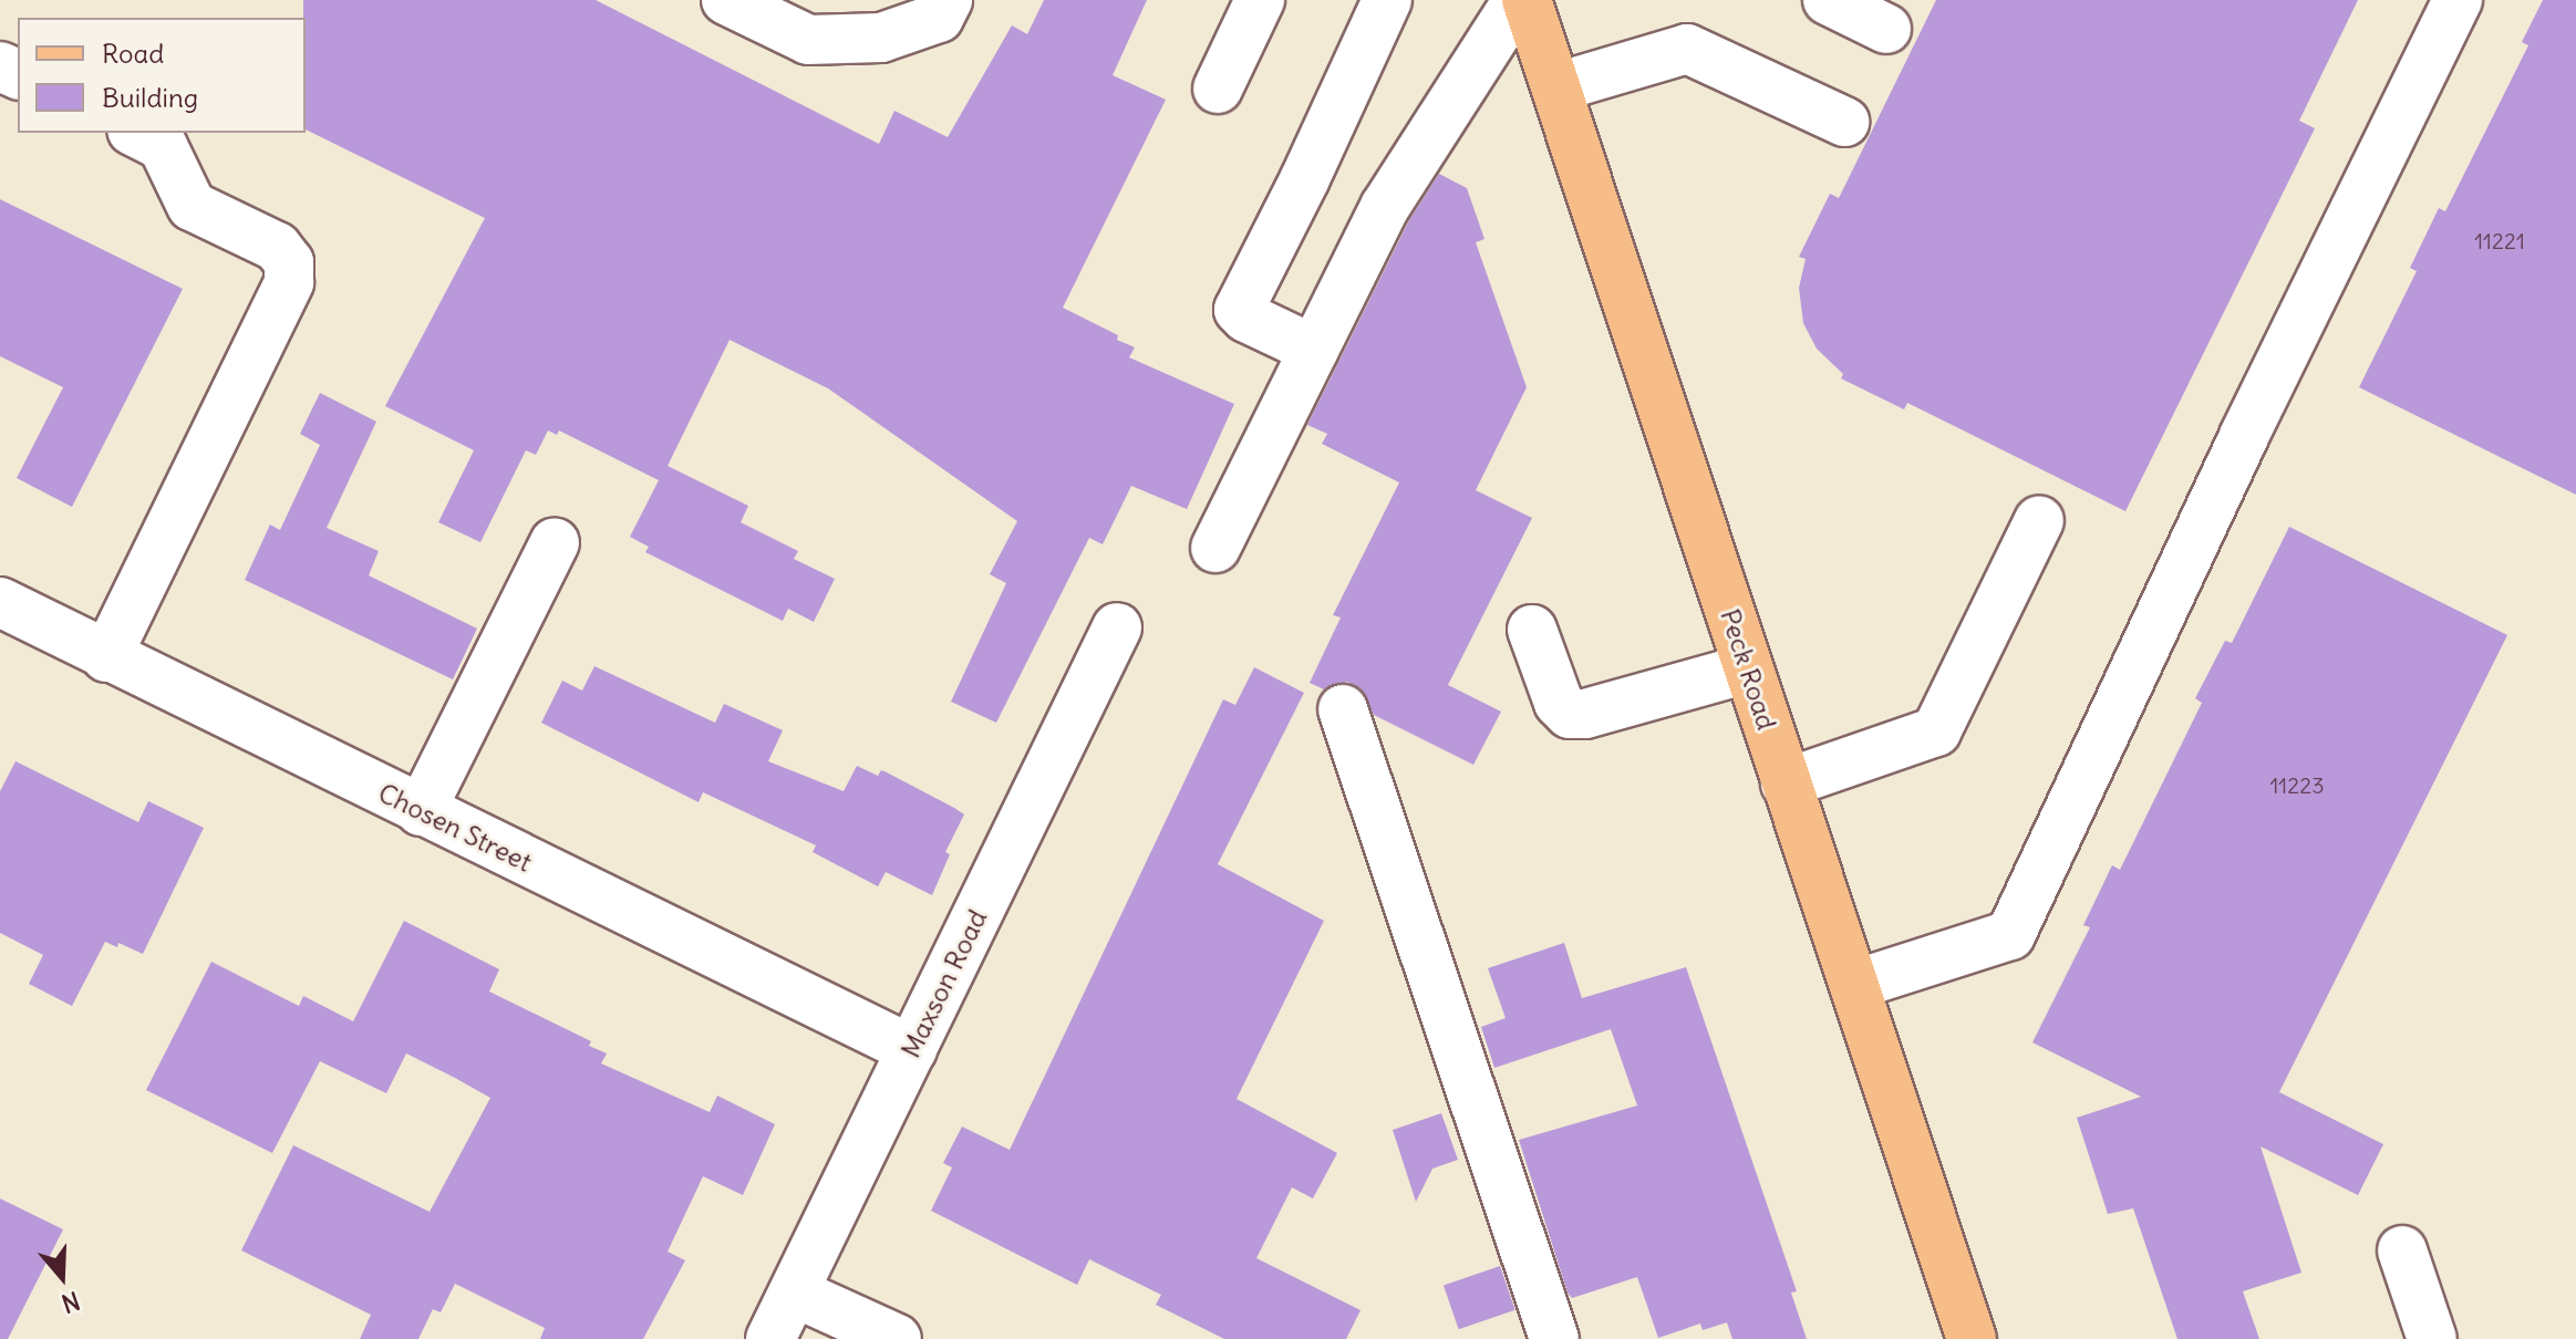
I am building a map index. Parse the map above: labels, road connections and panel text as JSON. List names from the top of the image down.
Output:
{
  "streets": {
    "main road": ["Peck Road"],
    "street": ["Chosen Street", "Maxson Road"]
  },
  "crossings": [
    ["Chosen Street", "Maxson Road"]
  ],
  "house_numbers": ["11221", "11223"],
  "legend": ["Road", "Building"],
  "north": "bottom"
}
